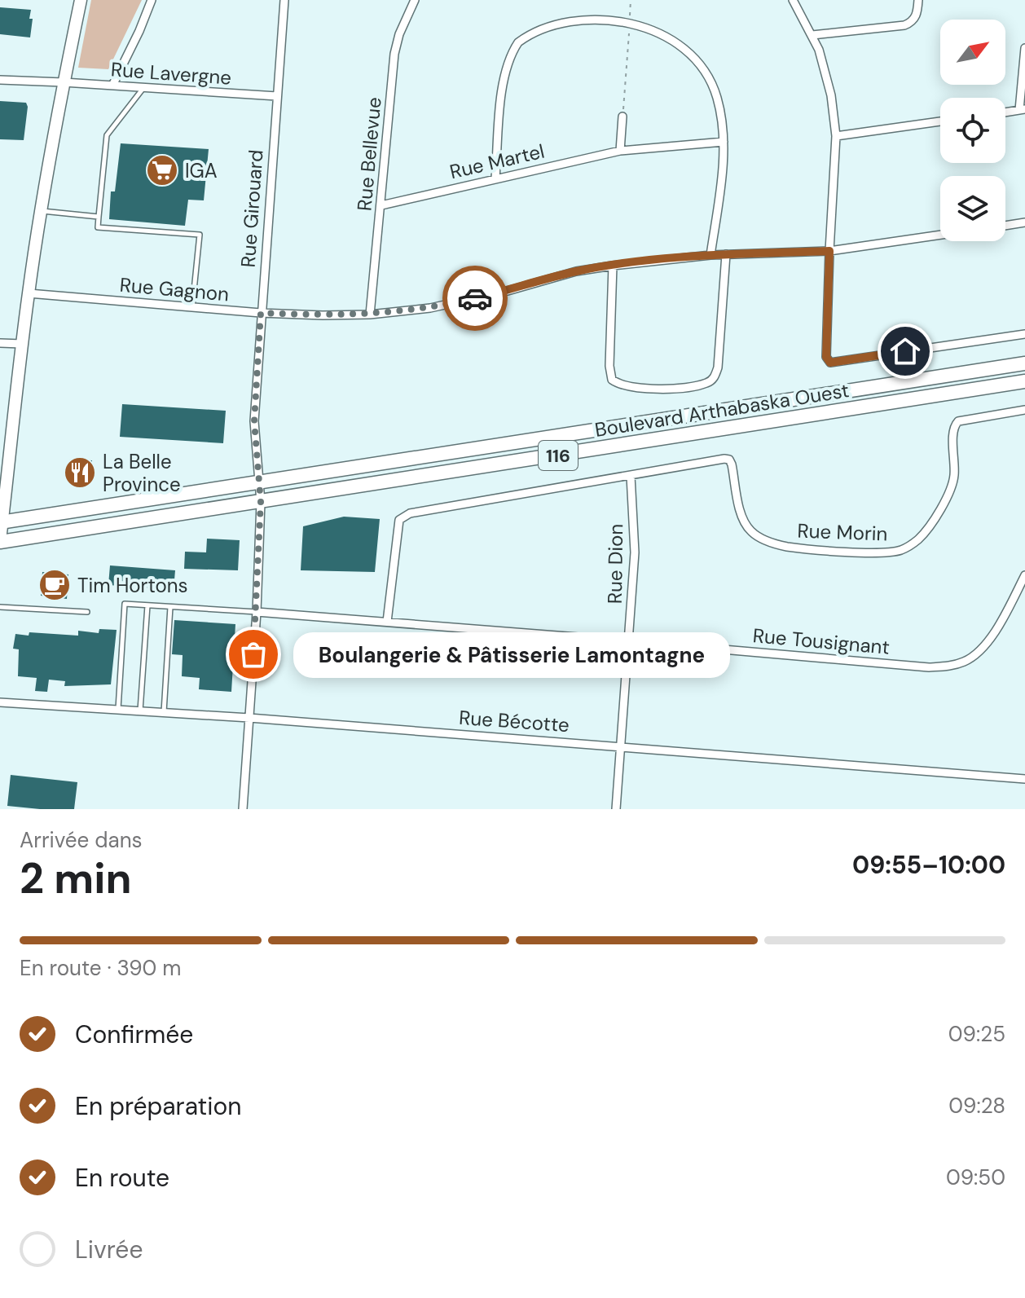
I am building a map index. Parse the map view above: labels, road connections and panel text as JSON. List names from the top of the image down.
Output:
{
  "streets": {
    "main road": ["Boulevard Arthabaska Ouest", "116"],
    "street": [
      "Rue Lavergne",
      "Rue Bellevue",
      "Rue Martel",
      "Rue Girouard",
      "Rue Gagnon",
      "Rue Morin",
      "Rue Dion",
      "Rue Tousignant",
      "Rue Bécotte"
    ]
  },
  "crossings": [
    ["Rue Lavergne", "Rue Girouard"],
    ["Rue Bellevue", "Rue Martel"],
    ["Rue Bellevue", "Rue Gagnon"],
    ["Rue Girouard", "Rue Gagnon"],
    ["Rue Girouard", "Boulevard Arthabaska Ouest"],
    ["Rue Girouard", "Rue Tousignant"],
    ["Rue Girouard", "Rue Bécotte"],
    ["Rue Morin", "Rue Dion"],
    ["Rue Dion", "Rue Tousignant"],
    ["Rue Dion", "Rue Bécotte"]
  ],
  "places": {
    "supermarket": ["IGA"],
    "restaurant": ["La Belle Province"],
    "cafe": ["Tim Hortons"],
    "other": ["Boulangerie & Pâtisserie Lamontagne"]
  },
  "north": "top right",
  "page": {
    "bubble": "Boulangerie & Pâtisserie Lamontagne",
    "heading": ["2 min", "Arrivée dans", "09:55–10:00"],
    "bar": "En route · 390 m",
    "list": [
      ["Confirmée", "09:25"],
      ["En préparation", "09:28"],
      ["En route", "09:50"],
      "Livrée"
    ]
  }
}
